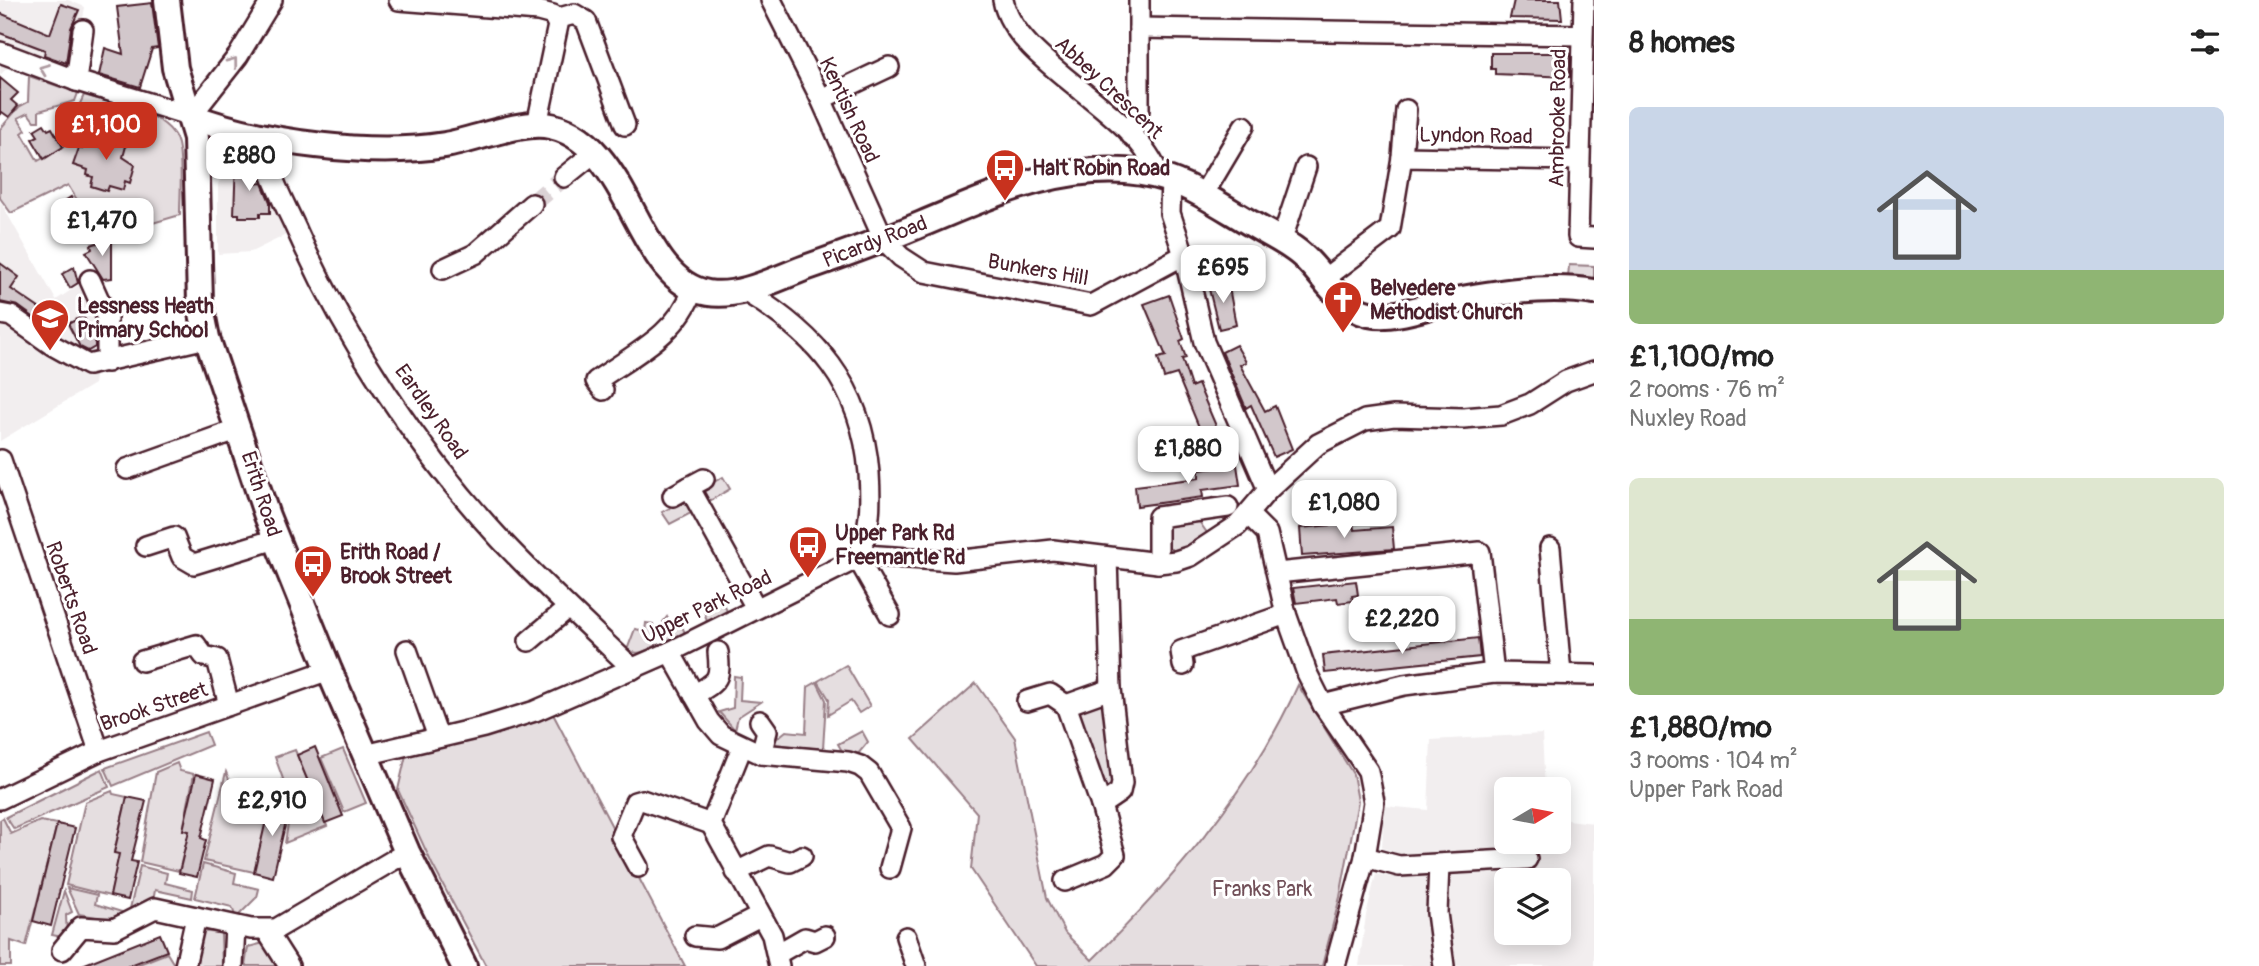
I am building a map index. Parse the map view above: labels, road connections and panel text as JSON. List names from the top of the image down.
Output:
{
  "streets": {
    "main road": ["Picardy Road", "Erith Road"],
    "street": [
      "Abbey Crescent",
      "Kentish Road",
      "Ambrooke Road",
      "Lyndon Road",
      "Bunkers Hill",
      "Eardley Road",
      "Roberts Road",
      "Upper Park Road",
      "Brook Street"
    ]
  },
  "crossings": [
    ["Abbey Crescent", "Picardy Road"],
    ["Kentish Road", "Picardy Road"],
    ["Kentish Road", "Bunkers Hill"],
    ["Ambrooke Road", "Lyndon Road"],
    ["Lyndon Road", "Picardy Road"],
    ["Picardy Road", "Bunkers Hill"],
    ["Eardley Road", "Upper Park Road"],
    ["Erith Road", "Upper Park Road"],
    ["Erith Road", "Brook Street"],
    ["Roberts Road", "Brook Street"]
  ],
  "parks": ["Franks Park"],
  "places": {
    "bus stop": ["Halt Robin Road", "Upper Park Rd Freemantle Rd", "Erith Road / Brook Street"],
    "church": ["Belvedere Methodist Church"],
    "school or university": ["Lessness Heath Primary School"]
  },
  "north": "right",
  "page": {
    "heading": "8 homes",
    "list": [
      {
        "name": "£1,100/mo",
        "note": "2 rooms · 76 m² · Nuxley Road"
      },
      {
        "name": "£1,880/mo",
        "note": "3 rooms · 104 m² · Upper Park Road"
      }
    ],
    "price": [
      "£1,100",
      "£880",
      "£1,470",
      "£695",
      "£1,880",
      "£1,080",
      "£2,220",
      "£2,910"
    ]
  }
}
